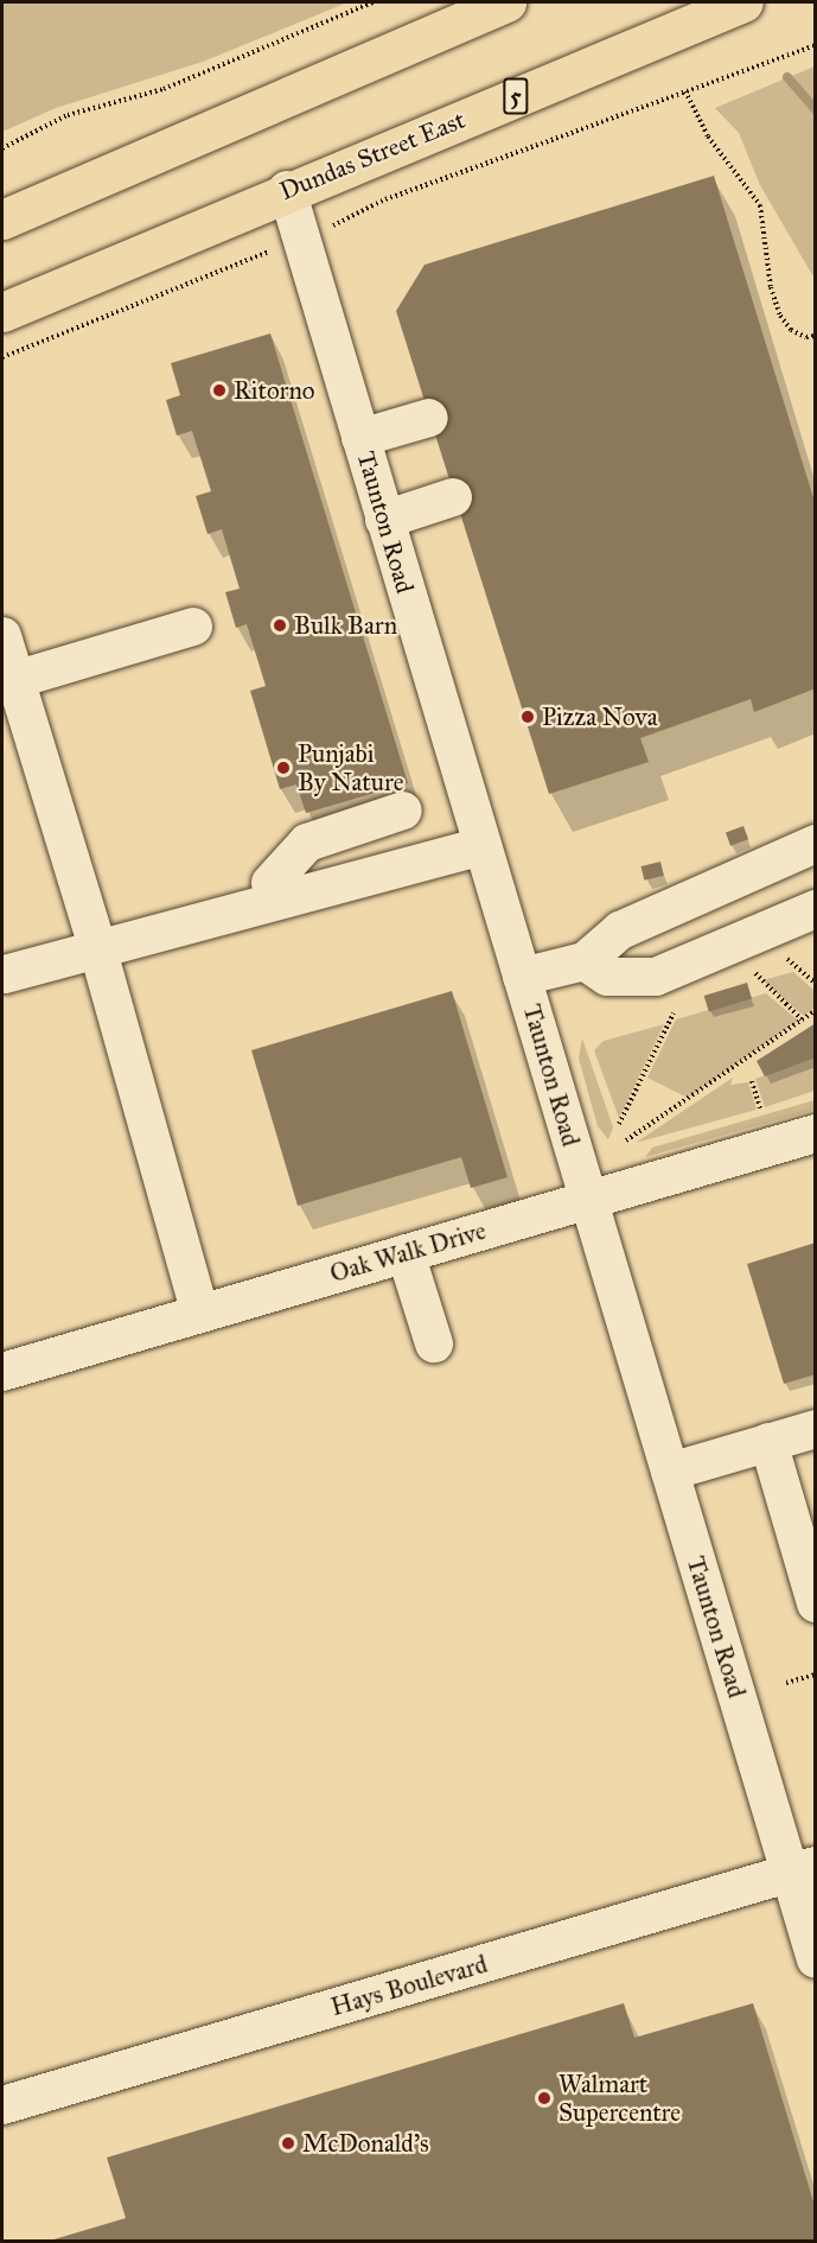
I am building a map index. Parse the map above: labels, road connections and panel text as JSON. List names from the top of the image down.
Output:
{
  "streets": {
    "main road": ["5", "Dundas Street East"],
    "street": ["Taunton Road", "Oak Walk Drive", "Hays Boulevard"]
  },
  "crossings": [
    ["Dundas Street East", "Taunton Road"],
    ["Taunton Road", "Oak Walk Drive"],
    ["Taunton Road", "Hays Boulevard"]
  ],
  "places": [
    "Ritorno",
    "Bulk Barn",
    "Pizza Nova",
    "Punjabi By Nature",
    "Walmart Supercentre",
    "McDonald's"
  ]
}
